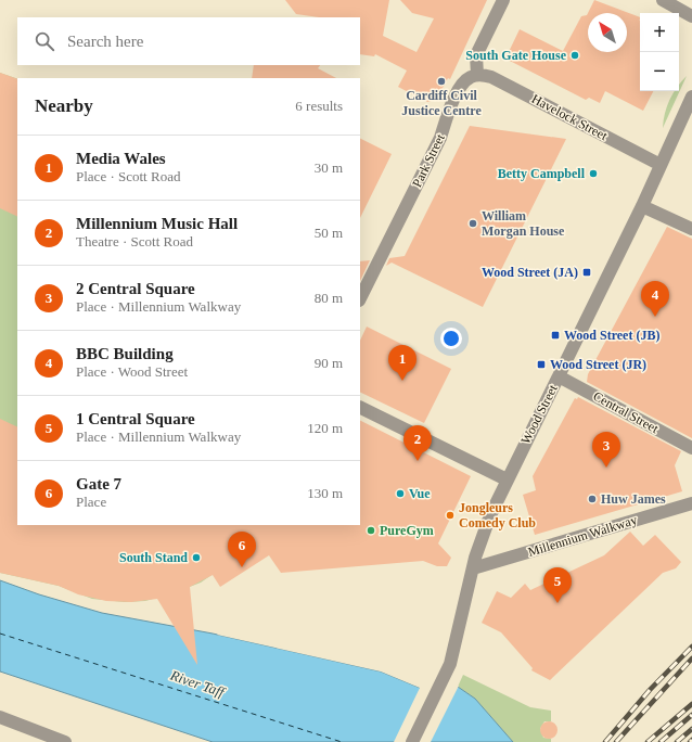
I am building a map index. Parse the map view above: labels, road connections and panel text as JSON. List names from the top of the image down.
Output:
{
  "streets": {
    "street": [
      "Havelock Street",
      "Park Street",
      "Central Street",
      "Wood Street",
      "Millennium Walkway"
    ]
  },
  "crossings": [
    ["Havelock Street", "Park Street"],
    ["Havelock Street", "Wood Street"],
    ["Central Street", "Wood Street"],
    ["Wood Street", "Millennium Walkway"]
  ],
  "water": ["River Taff"],
  "places": {
    "other": [
      "South Gate House",
      "Cardiff Civil Justice Centre",
      "Betty Campbell",
      "William Morgan House",
      "Vue",
      "Huw James",
      "Jongleurs Comedy Club",
      "PureGym",
      "South Stand"
    ],
    "transit": ["Wood Street (JA)", "Wood Street (JB)", "Wood Street (JR)"]
  },
  "north": "top left",
  "page": {
    "map_buttons": ["+", "−"],
    "search": "Search here",
    "heading": ["Nearby", "6 results"],
    "list": [
      {
        "mark": "1",
        "name": "Media Wales",
        "note": "Place · Scott Road",
        "value": "30 m"
      },
      {
        "mark": "2",
        "name": "Millennium Music Hall",
        "note": "Theatre · Scott Road",
        "value": "50 m"
      },
      {
        "mark": "3",
        "name": "2 Central Square",
        "note": "Place · Millennium Walkway",
        "value": "80 m"
      },
      {
        "mark": "4",
        "name": "BBC Building",
        "note": "Place · Wood Street",
        "value": "90 m"
      },
      {
        "mark": "5",
        "name": "1 Central Square",
        "note": "Place · Millennium Walkway",
        "value": "120 m"
      },
      {
        "mark": "6",
        "name": "Gate 7",
        "note": "Place",
        "value": "130 m"
      }
    ],
    "pins": [
      "4",
      "1",
      "2",
      "3",
      "6",
      "5"
    ]
  }
}
